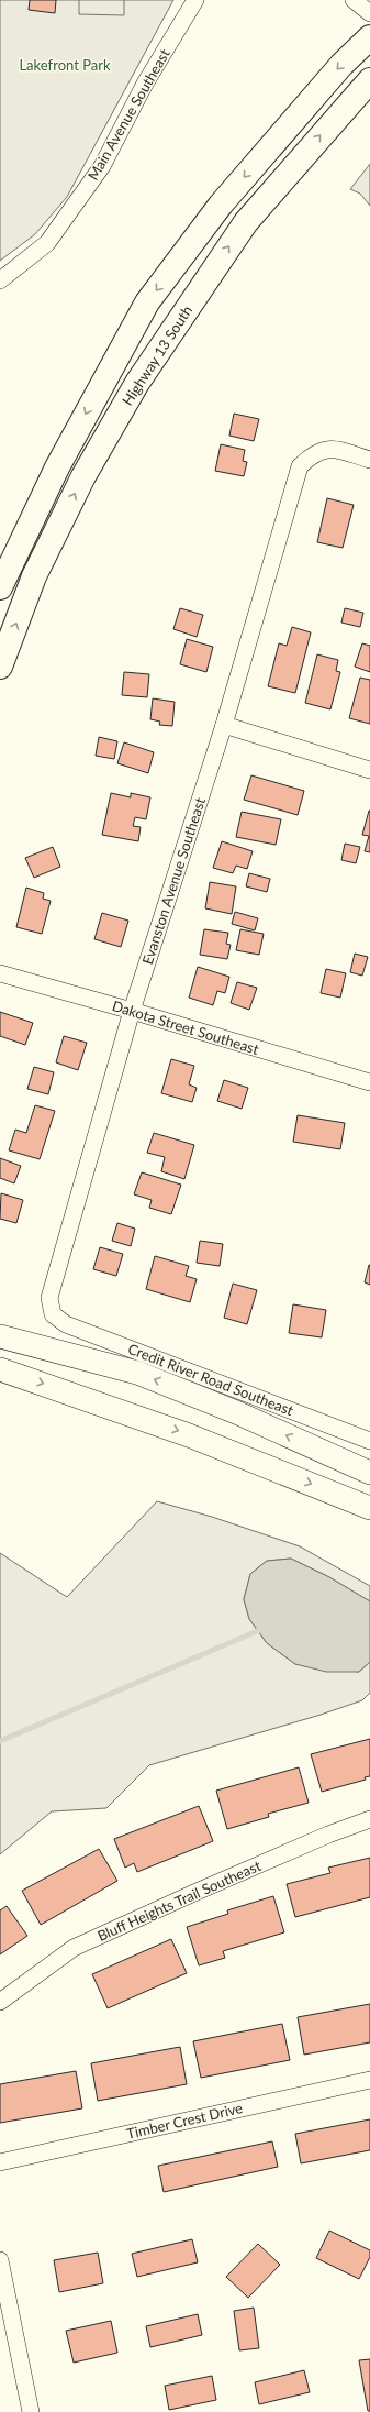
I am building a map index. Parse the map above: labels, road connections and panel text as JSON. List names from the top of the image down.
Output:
{
  "streets": {
    "main road": ["Highway 13 South"],
    "street": [
      "Main Avenue Southeast",
      "Evanston Avenue Southeast",
      "Dakota Street Southeast",
      "Credit River Road Southeast",
      "Bluff Heights Trail Southeast",
      "Timber Crest Drive"
    ]
  },
  "crossings": [
    ["Evanston Avenue Southeast", "Dakota Street Southeast"],
    ["Evanston Avenue Southeast", "Credit River Road Southeast"]
  ],
  "parks": ["Lakefront Park"]
}
